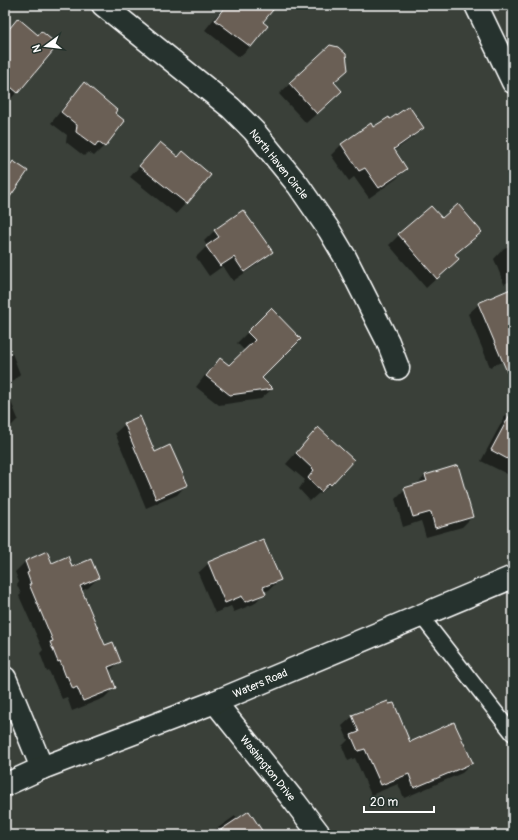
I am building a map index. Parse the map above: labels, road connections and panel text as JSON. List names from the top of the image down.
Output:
{
  "streets": {
    "street": ["North Haven Circle", "Waters Road", "Washington Drive"]
  },
  "crossings": [
    ["Waters Road", "Washington Drive"]
  ],
  "scale_bar": "20 m",
  "north": "left"
}
